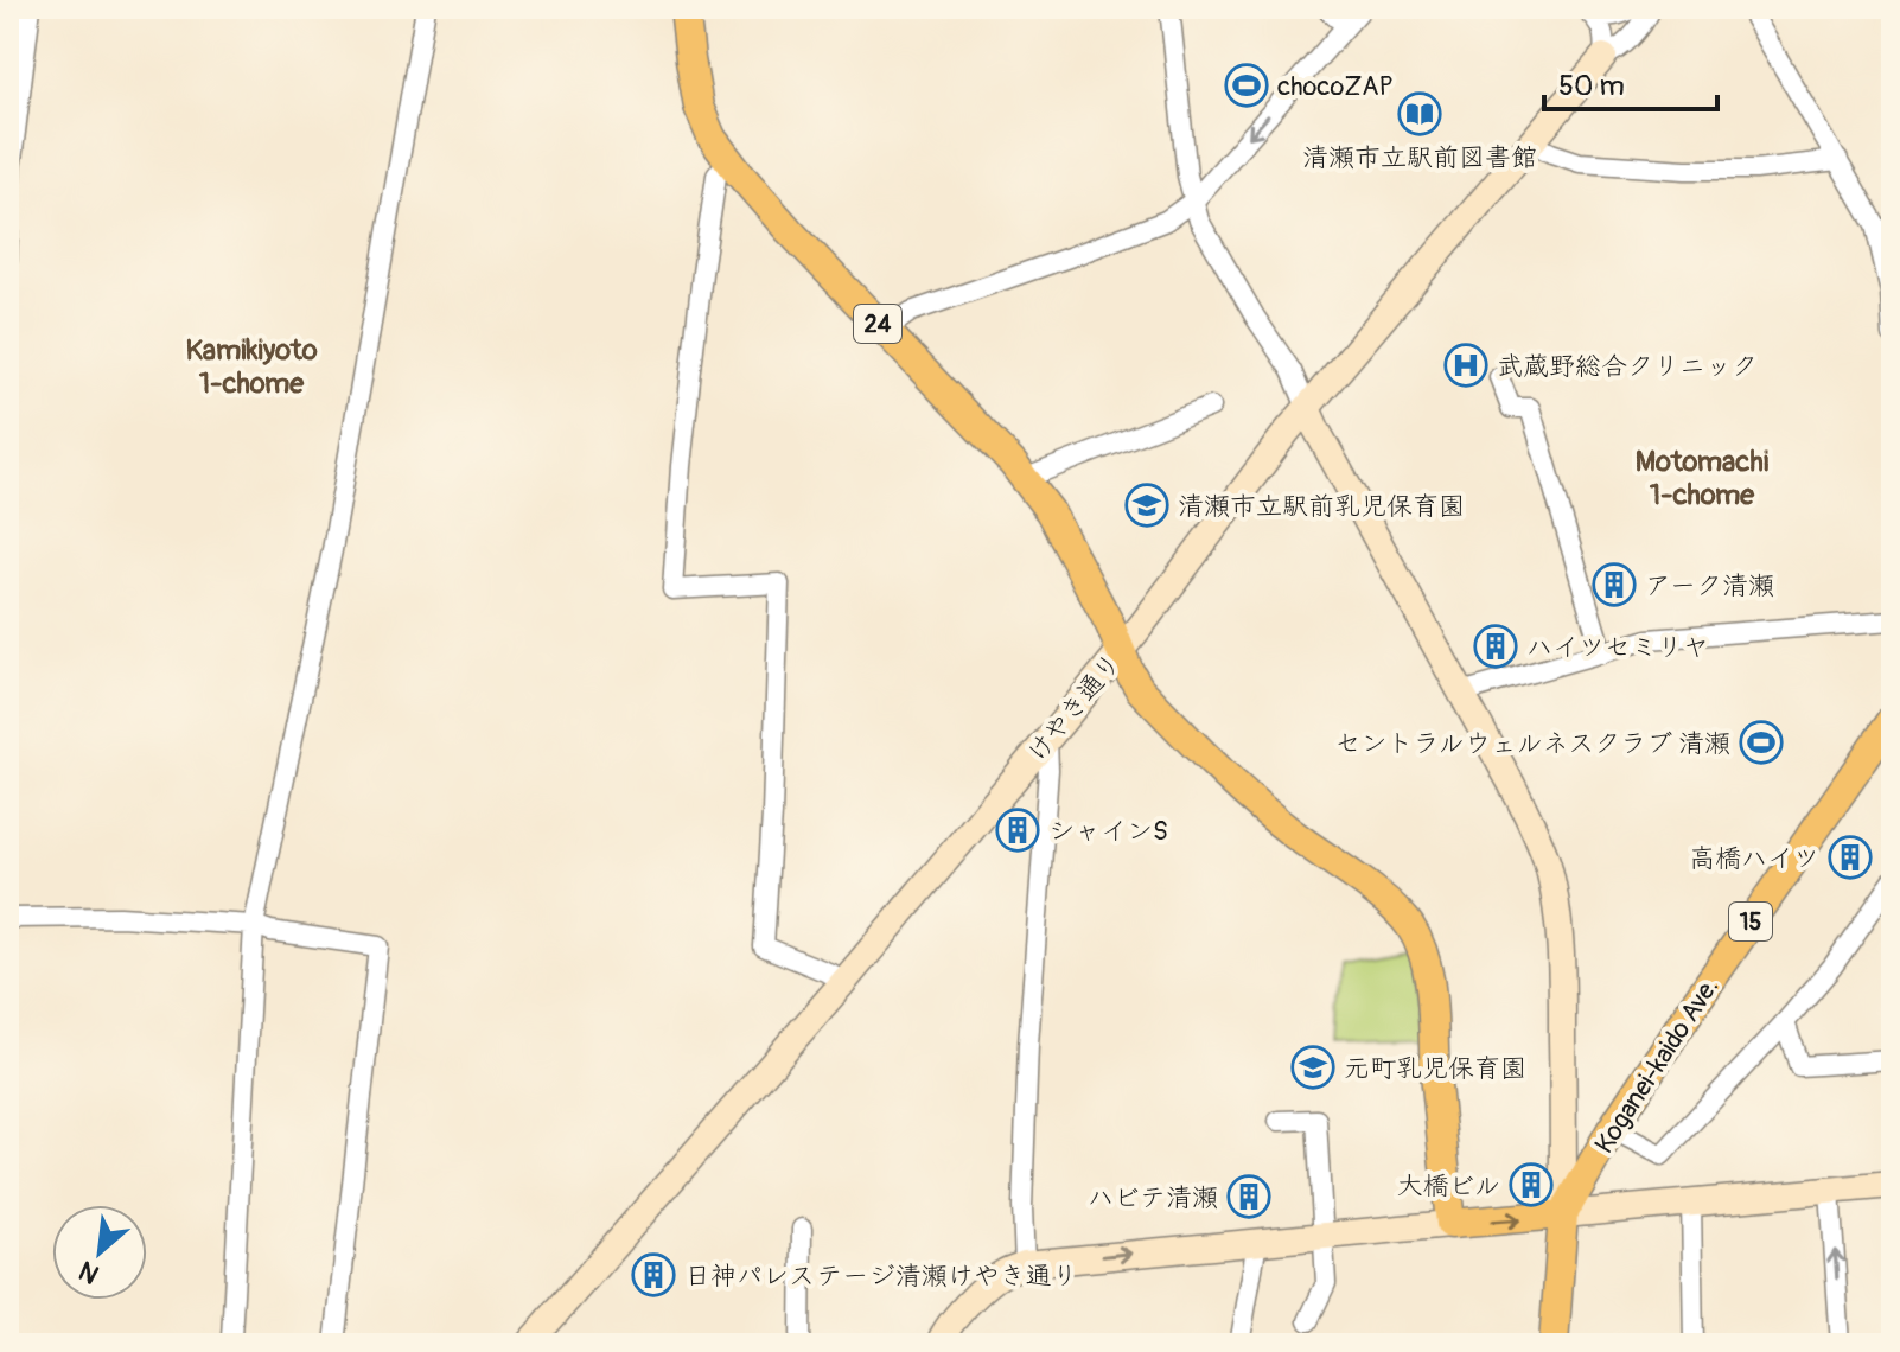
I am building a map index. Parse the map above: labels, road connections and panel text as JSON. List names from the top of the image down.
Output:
{
  "streets": {
    "main road": ["24", "15", "Koganei-kaido Ave."],
    "street": ["けやき通り"]
  },
  "crossings": [
    ["24", "けやき通り"]
  ],
  "districts": ["Kamikiyoto 1-chome", "Motomachi 1-chome"],
  "places": {
    "sports": ["chocoZAP", "セントラルウェルネスクラブ 清瀬"],
    "library": ["清瀬市立駅前図書館"],
    "hospital": ["武蔵野総合クリニック"],
    "school or university": ["清瀬市立駅前乳児保育園", "元町乳児保育園"],
    "building": [
      "アーク清瀬",
      "ハイツセミリヤ",
      "シャインS",
      "高橋ハイツ",
      "大橋ビル",
      "ハビテ清瀬",
      "日神パレステージ清瀬けやき通り"
    ]
  },
  "scale_bar": "50 m",
  "north": "bottom left"
}
